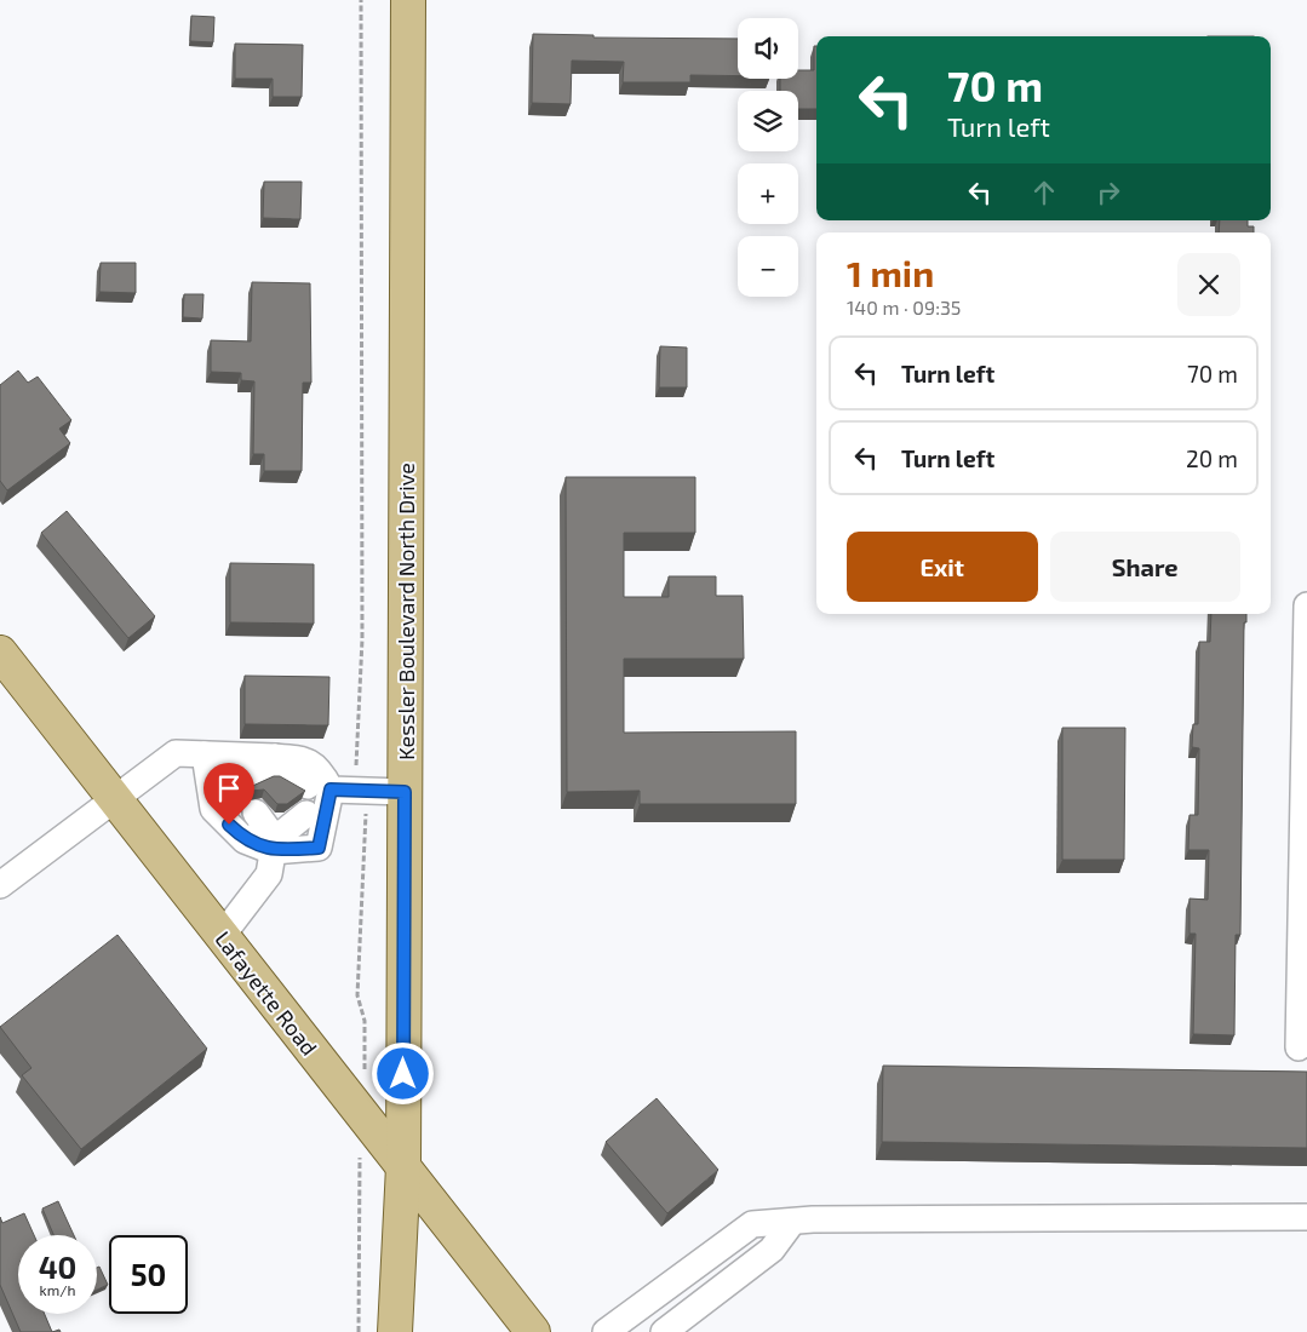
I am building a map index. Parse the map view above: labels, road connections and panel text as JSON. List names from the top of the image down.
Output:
{
  "streets": {
    "main road": ["Kessler Boulevard North Drive", "Lafayette Road"]
  },
  "crossings": [
    ["Kessler Boulevard North Drive", "Lafayette Road"]
  ],
  "page": {
    "map_buttons": ["+", "−"],
    "turn": ["70 m", "Turn left"],
    "heading": ["1 min", "140 m · 09:35"],
    "list": [
      {
        "name": "Turn left",
        "value": "70 m"
      },
      {
        "name": "Turn left",
        "value": "20 m"
      }
    ],
    "buttons": ["Exit", "Share"],
    "speed": "40 km/h",
    "limit": "50"
  }
}
